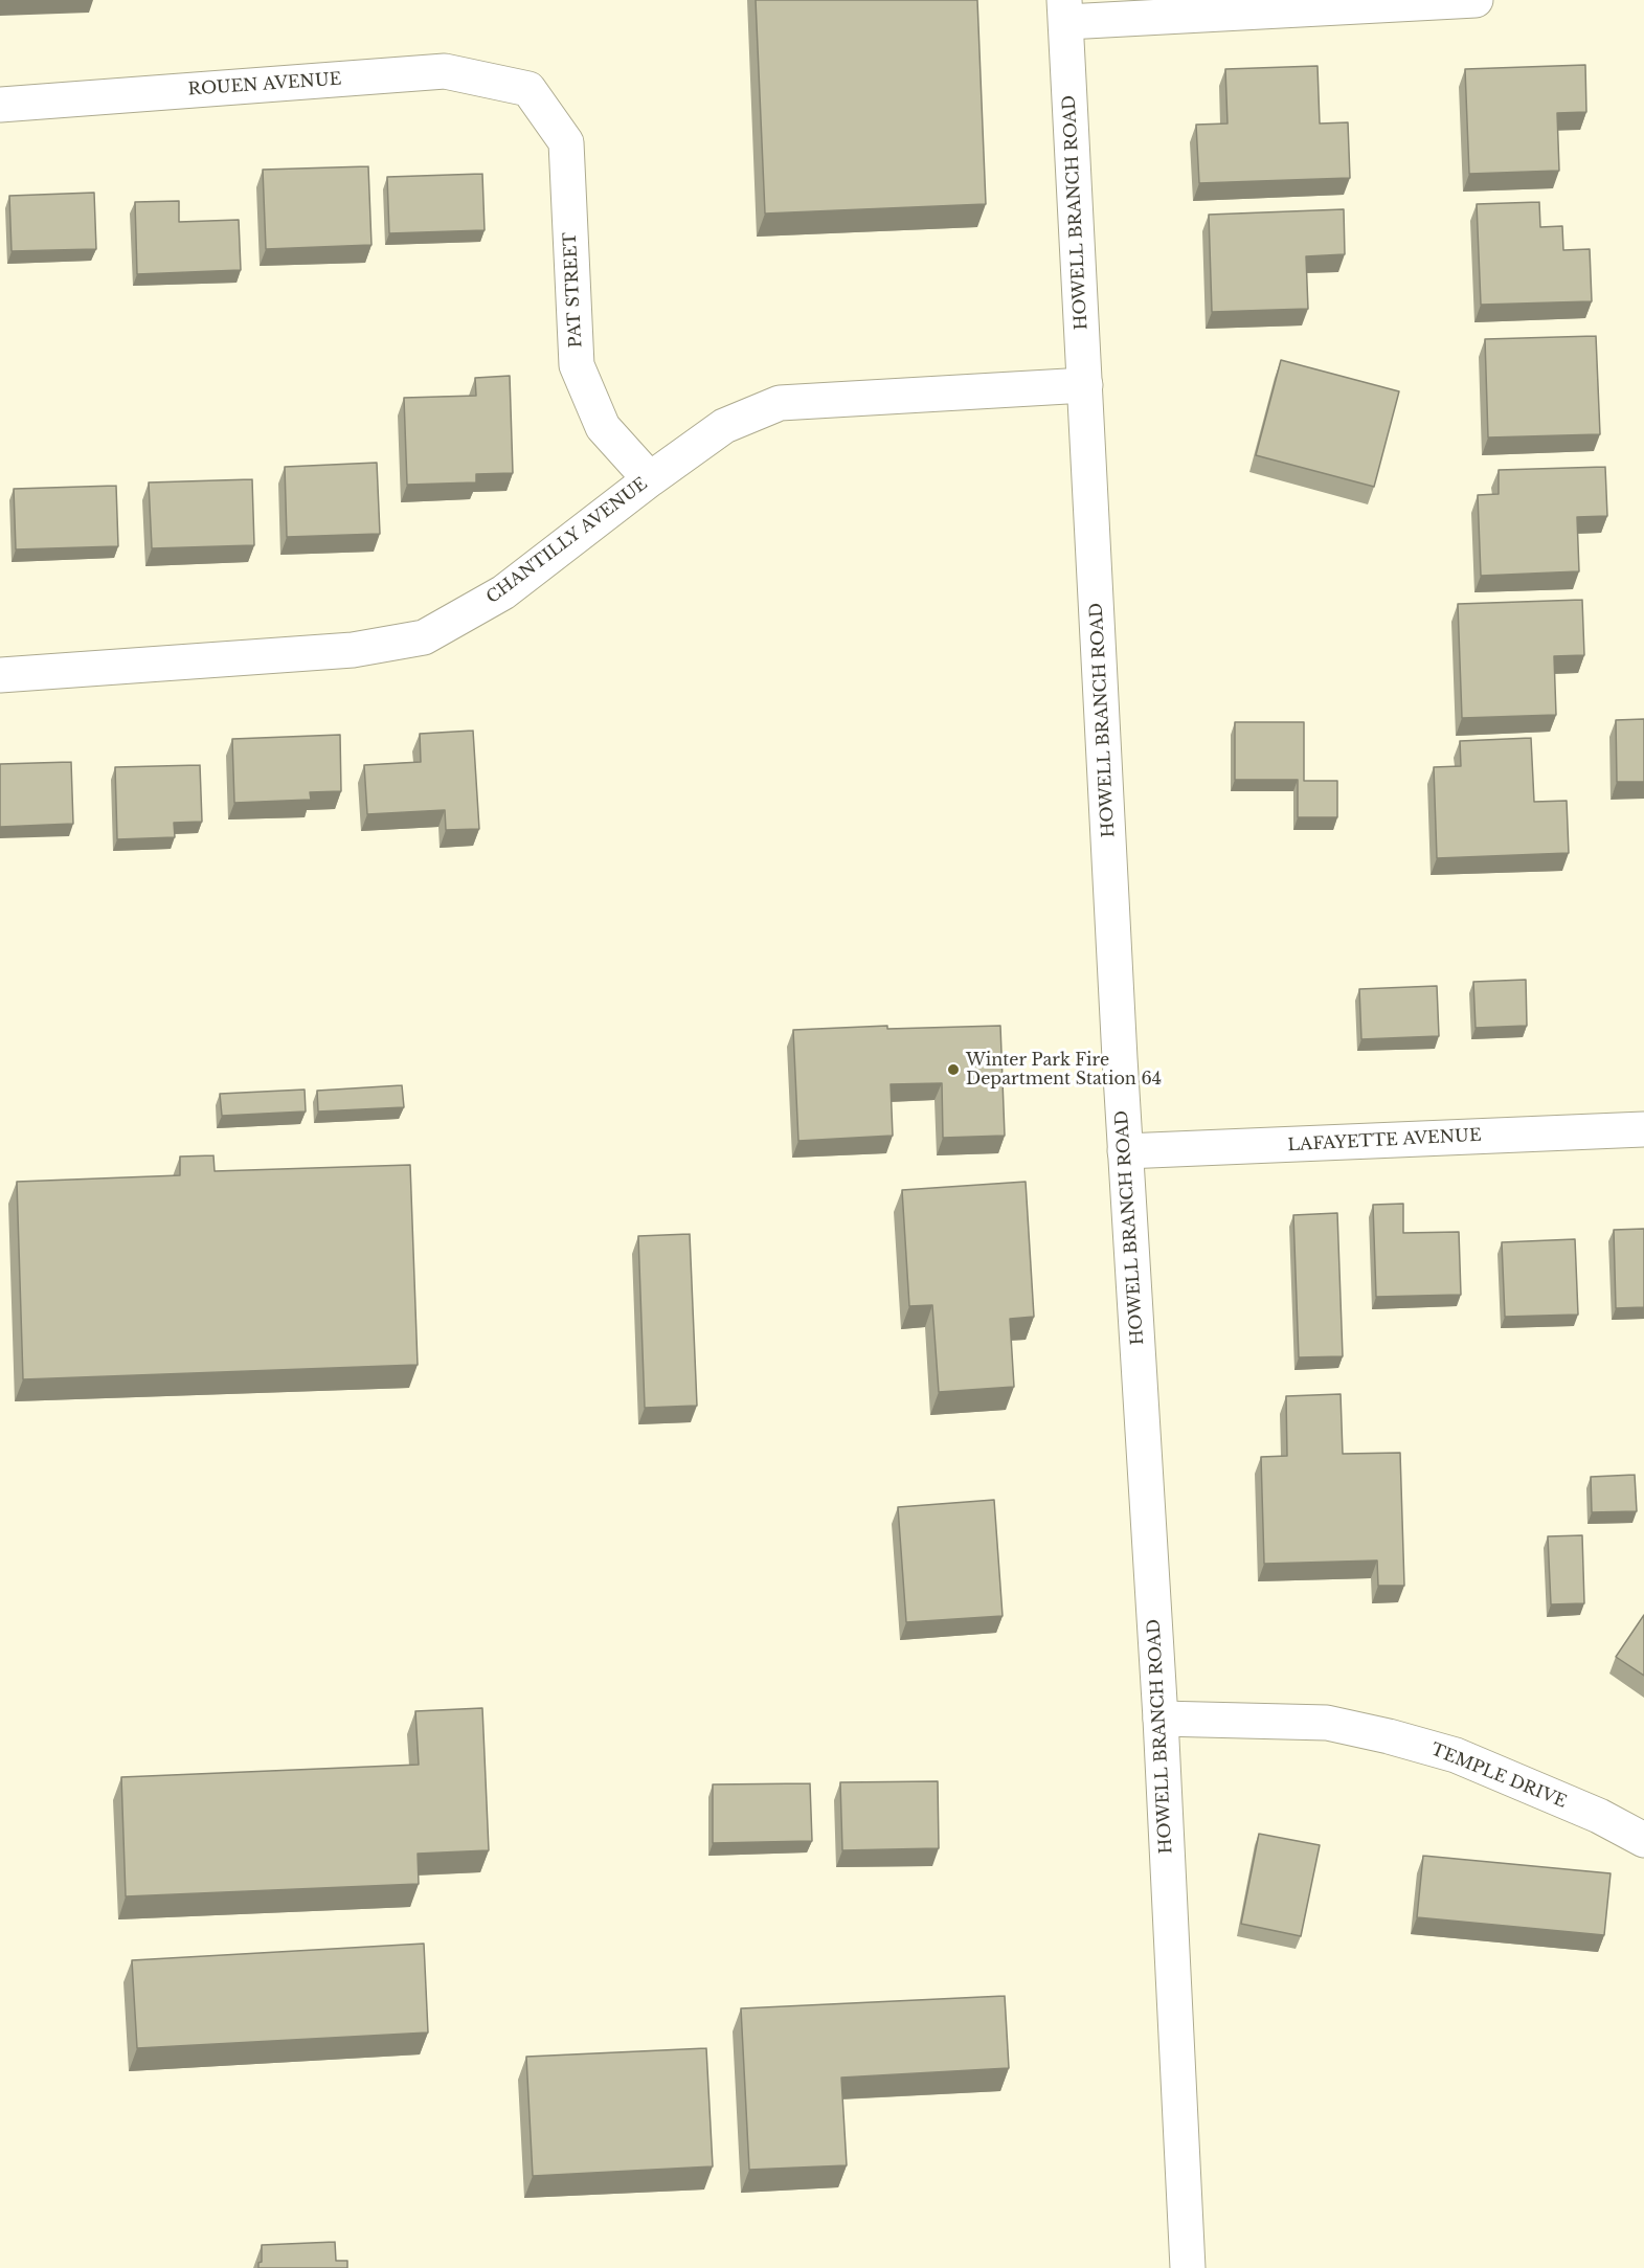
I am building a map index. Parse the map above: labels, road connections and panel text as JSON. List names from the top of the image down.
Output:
{
  "streets": {
    "street": [
      "ROUEN AVENUE",
      "HOWELL BRANCH ROAD",
      "PAT STREET",
      "CHANTILLY AVENUE",
      "LAFAYETTE AVENUE",
      "TEMPLE DRIVE"
    ]
  },
  "crossings": [
    ["ROUEN AVENUE", "PAT STREET"],
    ["HOWELL BRANCH ROAD", "CHANTILLY AVENUE"],
    ["HOWELL BRANCH ROAD", "LAFAYETTE AVENUE"],
    ["HOWELL BRANCH ROAD", "TEMPLE DRIVE"],
    ["PAT STREET", "CHANTILLY AVENUE"]
  ],
  "places": ["Winter Park Fire Department Station 64"]
}
